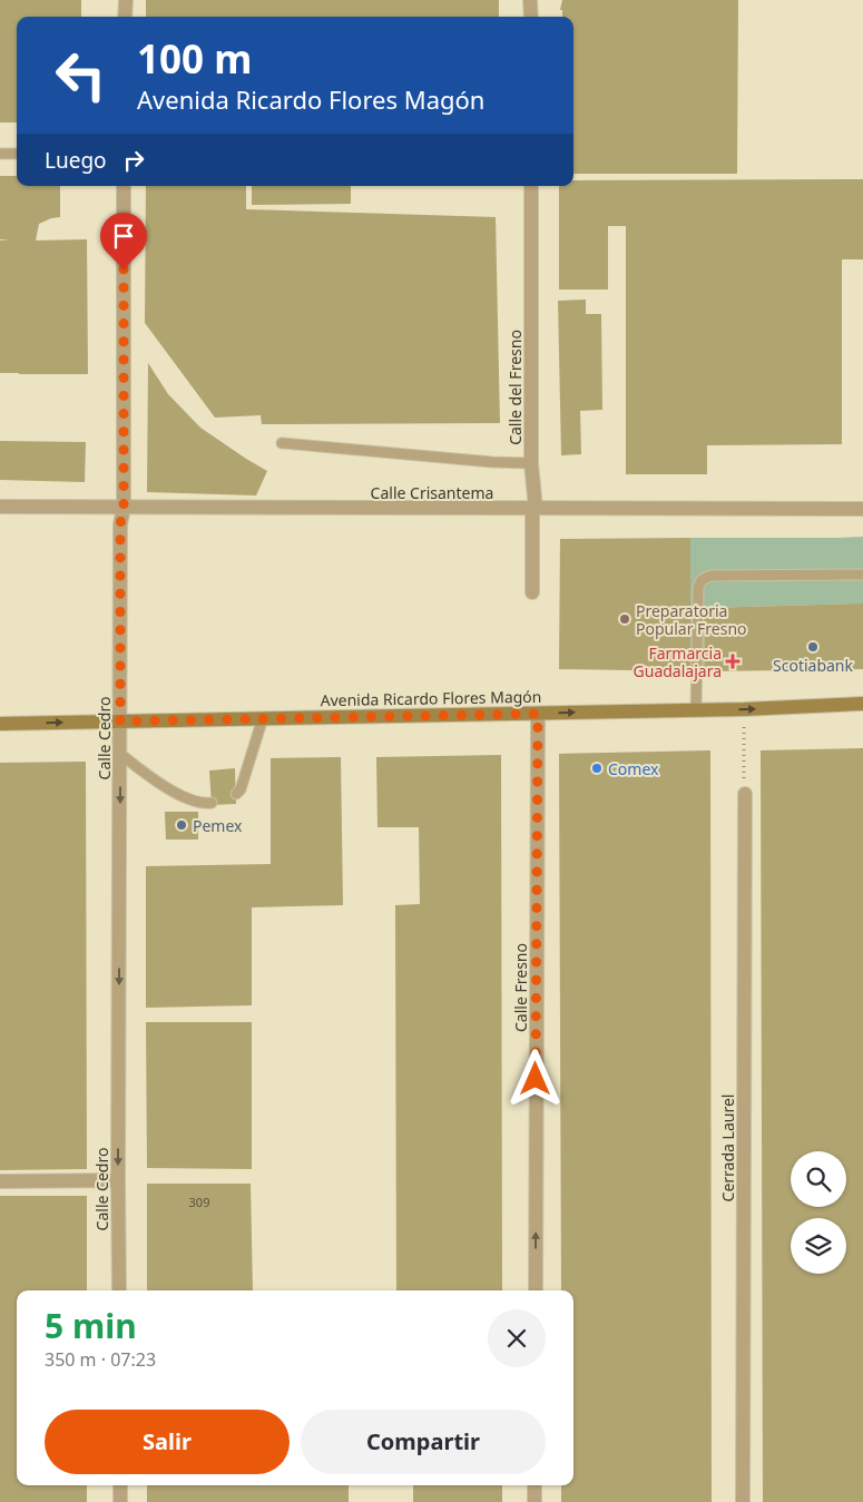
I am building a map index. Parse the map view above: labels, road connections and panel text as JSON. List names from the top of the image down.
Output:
{
  "streets": {
    "main road": ["Avenida Ricardo Flores Magón"],
    "street": [
      "Calle del Fresno",
      "Calle Crisantema",
      "Calle Cedro",
      "Calle Fresno",
      "Cerrada Laurel"
    ]
  },
  "crossings": [
    ["Calle del Fresno", "Calle Crisantema"],
    ["Calle Crisantema", "Calle Cedro"],
    ["Avenida Ricardo Flores Magón", "Calle Cedro"],
    ["Avenida Ricardo Flores Magón", "Calle Fresno"]
  ],
  "one_way": ["Avenida Ricardo Flores Magón", "Calle Cedro", "Calle Fresno"],
  "places": {
    "other": [
      "Preparatoria Popular Fresno",
      "Scotiabank",
      "Comex",
      "Pemex"
    ],
    "health": ["Farmarcia Guadalajara"]
  },
  "house_numbers": ["309"],
  "page": {
    "turn": ["100 m", "Avenida Ricardo Flores Magón"],
    "then": "Luego",
    "heading": ["5 min", "350 m · 07:23"],
    "buttons": ["Salir", "Compartir"]
  }
}
